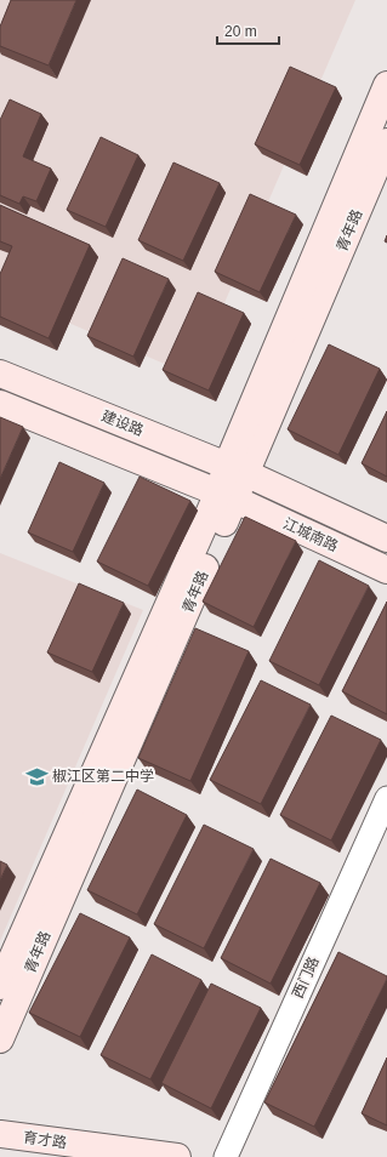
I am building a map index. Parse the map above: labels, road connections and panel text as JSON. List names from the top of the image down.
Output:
{
  "streets": {
    "main road": [
      "青年路",
      "建设路",
      "江城南路",
      "育才路"
    ],
    "street": ["西门路"]
  },
  "crossings": [
    ["青年路", "建设路"],
    ["青年路", "江城南路"],
    ["建设路", "江城南路"]
  ],
  "places": {
    "school or university": ["椒江区第二中学"]
  },
  "scale_bar": "20 m"
}
